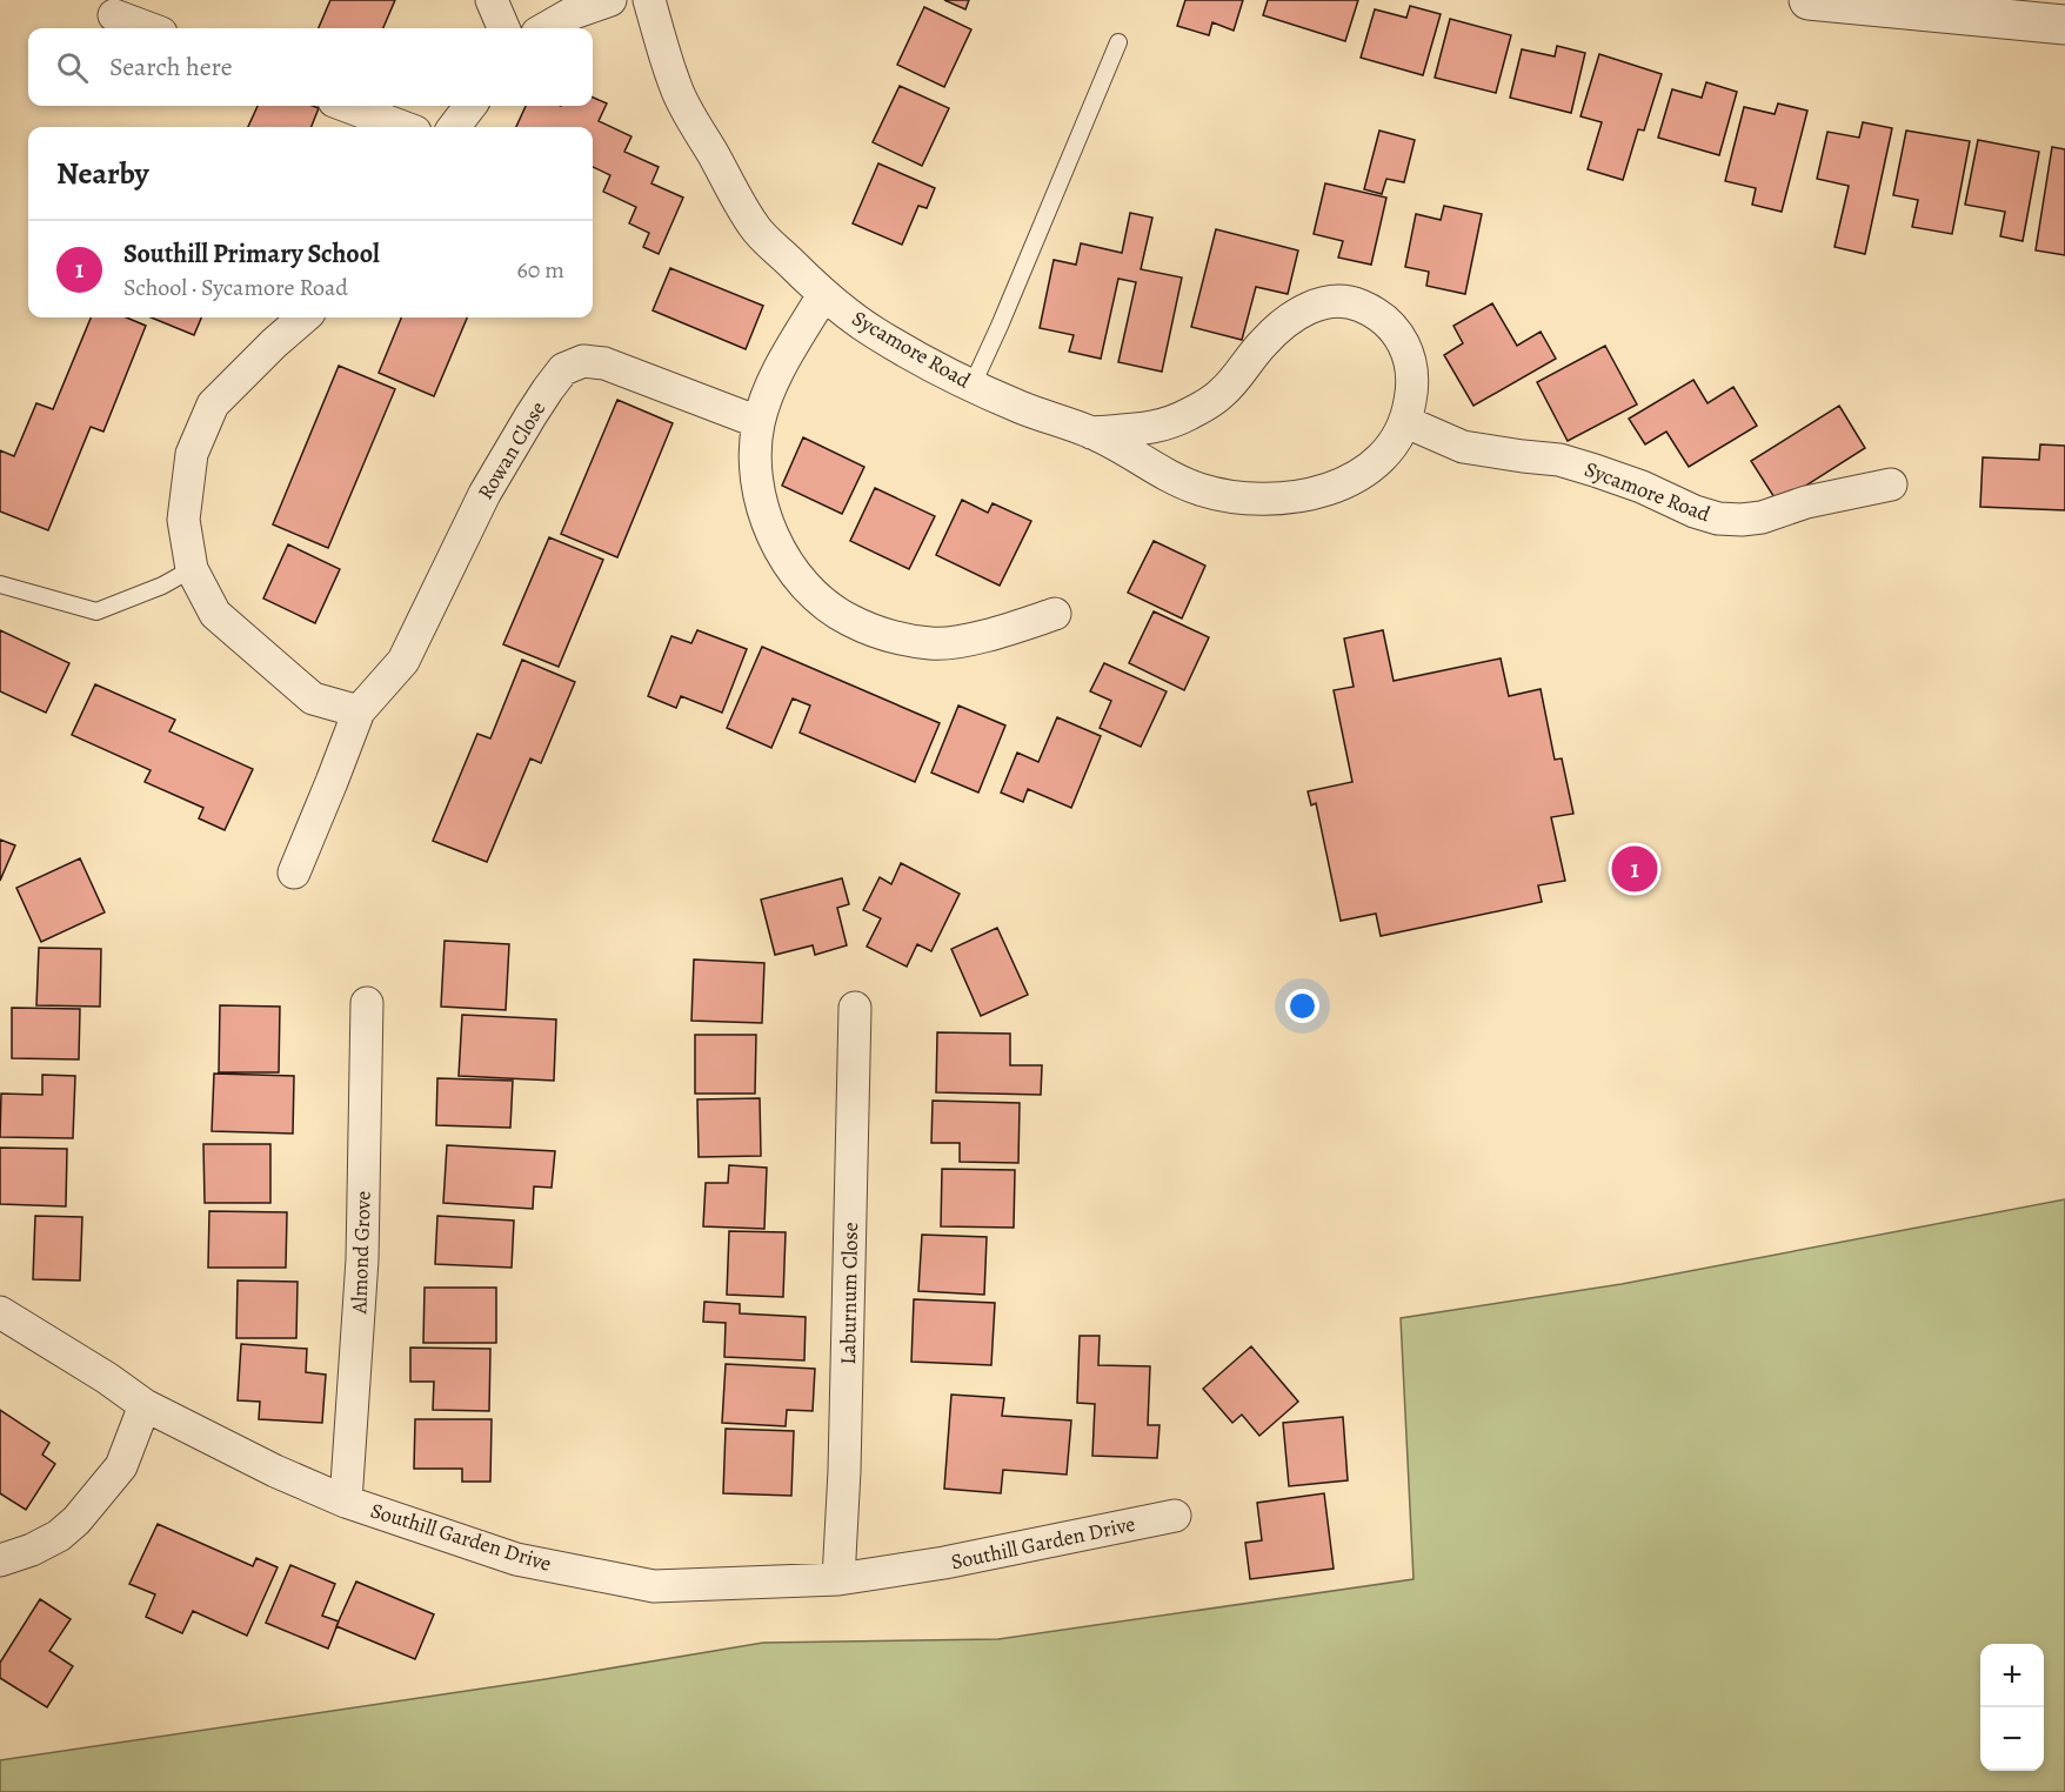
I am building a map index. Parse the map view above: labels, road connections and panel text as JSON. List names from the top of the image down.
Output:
{
  "streets": {
    "street": [
      "Sycamore Road",
      "Rowan Close",
      "Almond Grove",
      "Laburnum Close",
      "Southill Garden Drive"
    ]
  },
  "crossings": [
    ["Almond Grove", "Southill Garden Drive"],
    ["Laburnum Close", "Southill Garden Drive"]
  ],
  "page": {
    "search": "Search here",
    "heading": "Nearby",
    "list": [
      {
        "mark": "1",
        "name": "Southill Primary School",
        "note": "School · Sycamore Road",
        "value": "60 m"
      }
    ],
    "pins": "1",
    "map_buttons": ["+", "−"]
  }
}
